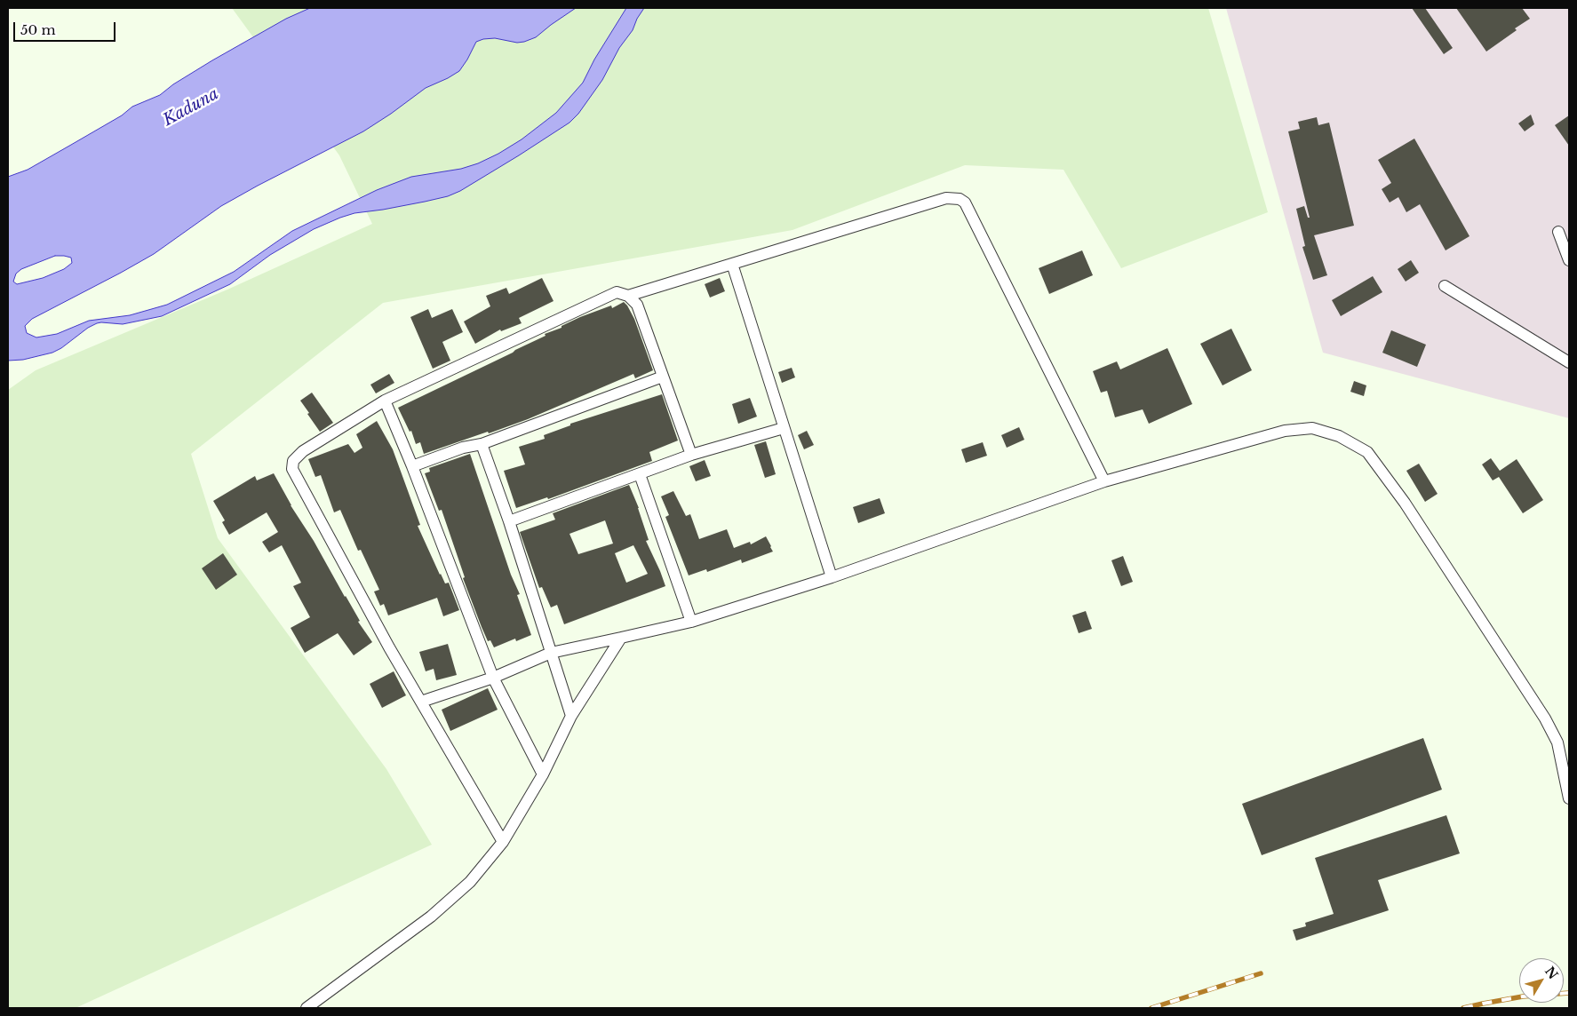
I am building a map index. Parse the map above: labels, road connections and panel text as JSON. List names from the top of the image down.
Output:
{
  "water": ["Kaduna"],
  "scale_bar": "50 m",
  "north": "top right"
}
